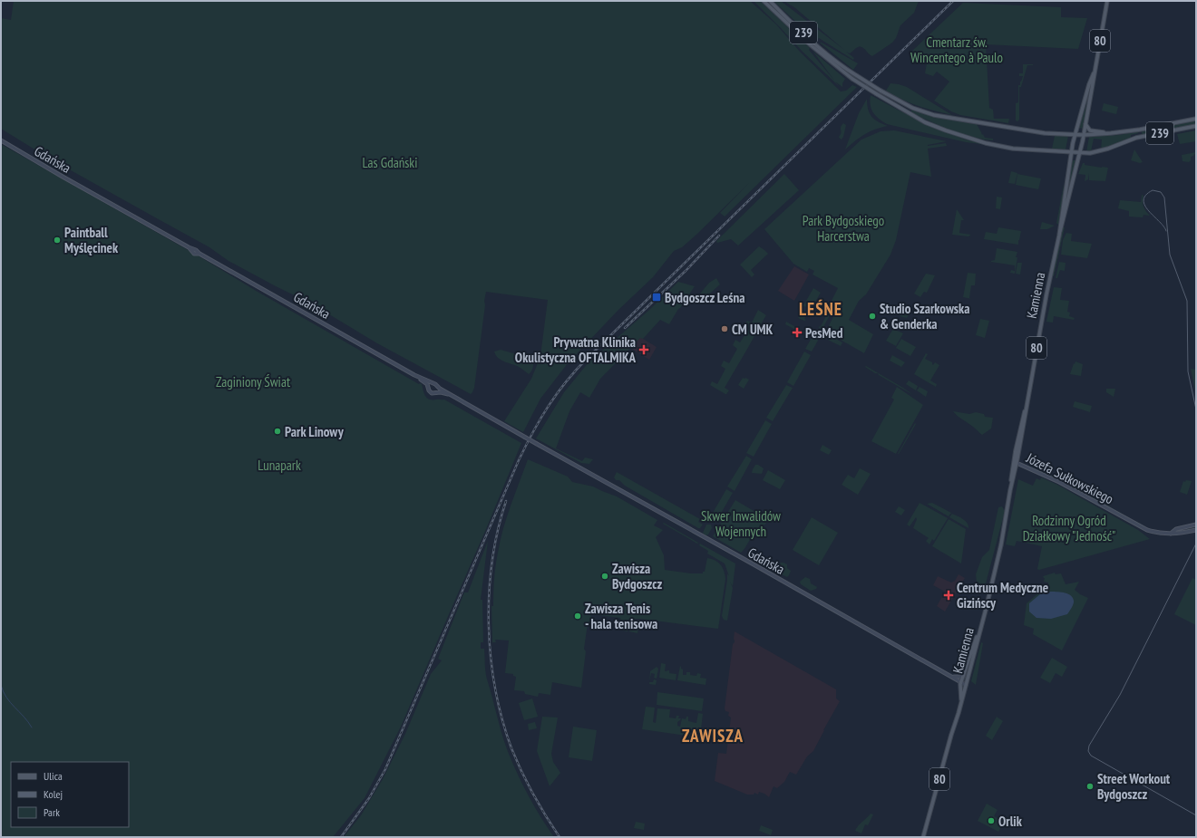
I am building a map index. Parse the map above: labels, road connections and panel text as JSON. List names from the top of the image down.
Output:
{
  "streets": {
    "main road": [
      "239",
      "80",
      "Gdańska",
      "Kamienna",
      "Józefa Sułkowskiego"
    ]
  },
  "crossings": [
    ["239", "Kamienna"],
    ["80", "Gdańska"],
    ["80", "Kamienna"],
    ["Gdańska", "Kamienna"],
    ["Kamienna", "Józefa Sułkowskiego"]
  ],
  "districts": ["LEŚNE", "ZAWISZA"],
  "parks": [
    "Cmentarz św. Wincentego à Paulo",
    "Las Gdański",
    "Park Bydgoskiego Harcerstwa",
    "Zaginiony Świat",
    "Lunapark",
    "Skwer Inwalidów Wojennych",
    "Rodzinny Ogród Działkowy \"Jedność\""
  ],
  "places": {
    "other": [
      "Paintball Myślęcinek",
      "Studio Szarkowska & Genderka",
      "CM UMK",
      "Park Linowy",
      "Zawisza Bydgoszcz",
      "Zawisza Tenis - hala tenisowa",
      "Street Workout Bydgoszcz",
      "Orlik"
    ],
    "transit": ["Bydgoszcz Leśna"],
    "health": ["PesMed", "Prywatna Klinika Okulistyczna OFTALMIKA", "Centrum Medyczne Gizińscy"]
  },
  "legend": ["Ulica", "Kolej", "Park"]
}
